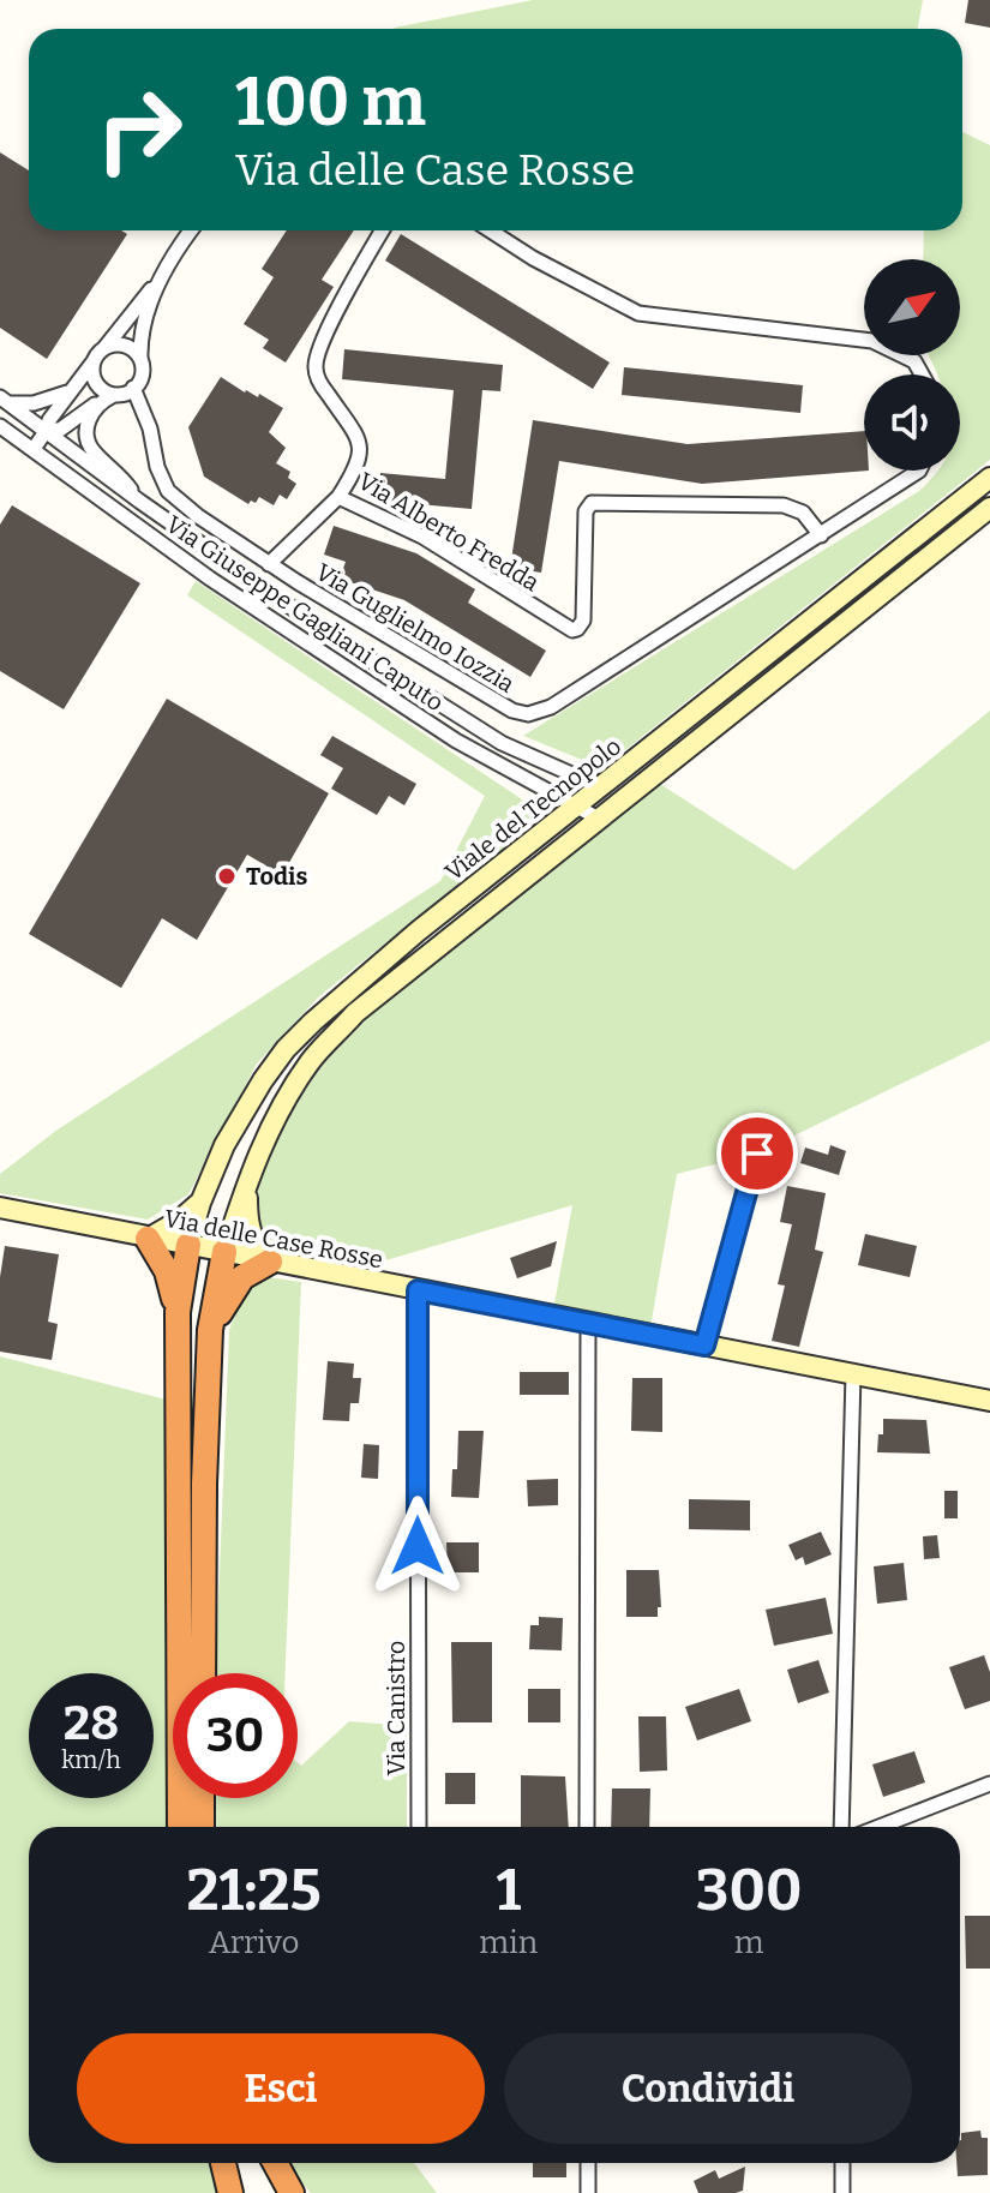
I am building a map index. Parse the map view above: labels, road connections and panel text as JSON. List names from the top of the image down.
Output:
{
  "streets": {
    "main road": ["Viale del Tecnopolo", "Via delle Case Rosse"],
    "street": [
      "Via Alberto Fredda",
      "Via Giuseppe Gagliani Caputo",
      "Via Guglielmo Iozzia",
      "Via Canistro"
    ]
  },
  "crossings": [
    ["Via Alberto Fredda", "Via Guglielmo Iozzia"],
    ["Via Giuseppe Gagliani Caputo", "Viale del Tecnopolo"],
    ["Viale del Tecnopolo", "Via delle Case Rosse"],
    ["Via delle Case Rosse", "Via Canistro"]
  ],
  "places": ["Todis"],
  "north": "top right",
  "page": {
    "turn": ["100 m", "Via delle Case Rosse"],
    "speed": "28 km/h",
    "limit": "30",
    "eta": [
      "21:25",
      "Arrivo",
      "1",
      "min",
      "300",
      "m"
    ],
    "buttons": ["Esci", "Condividi"]
  }
}
